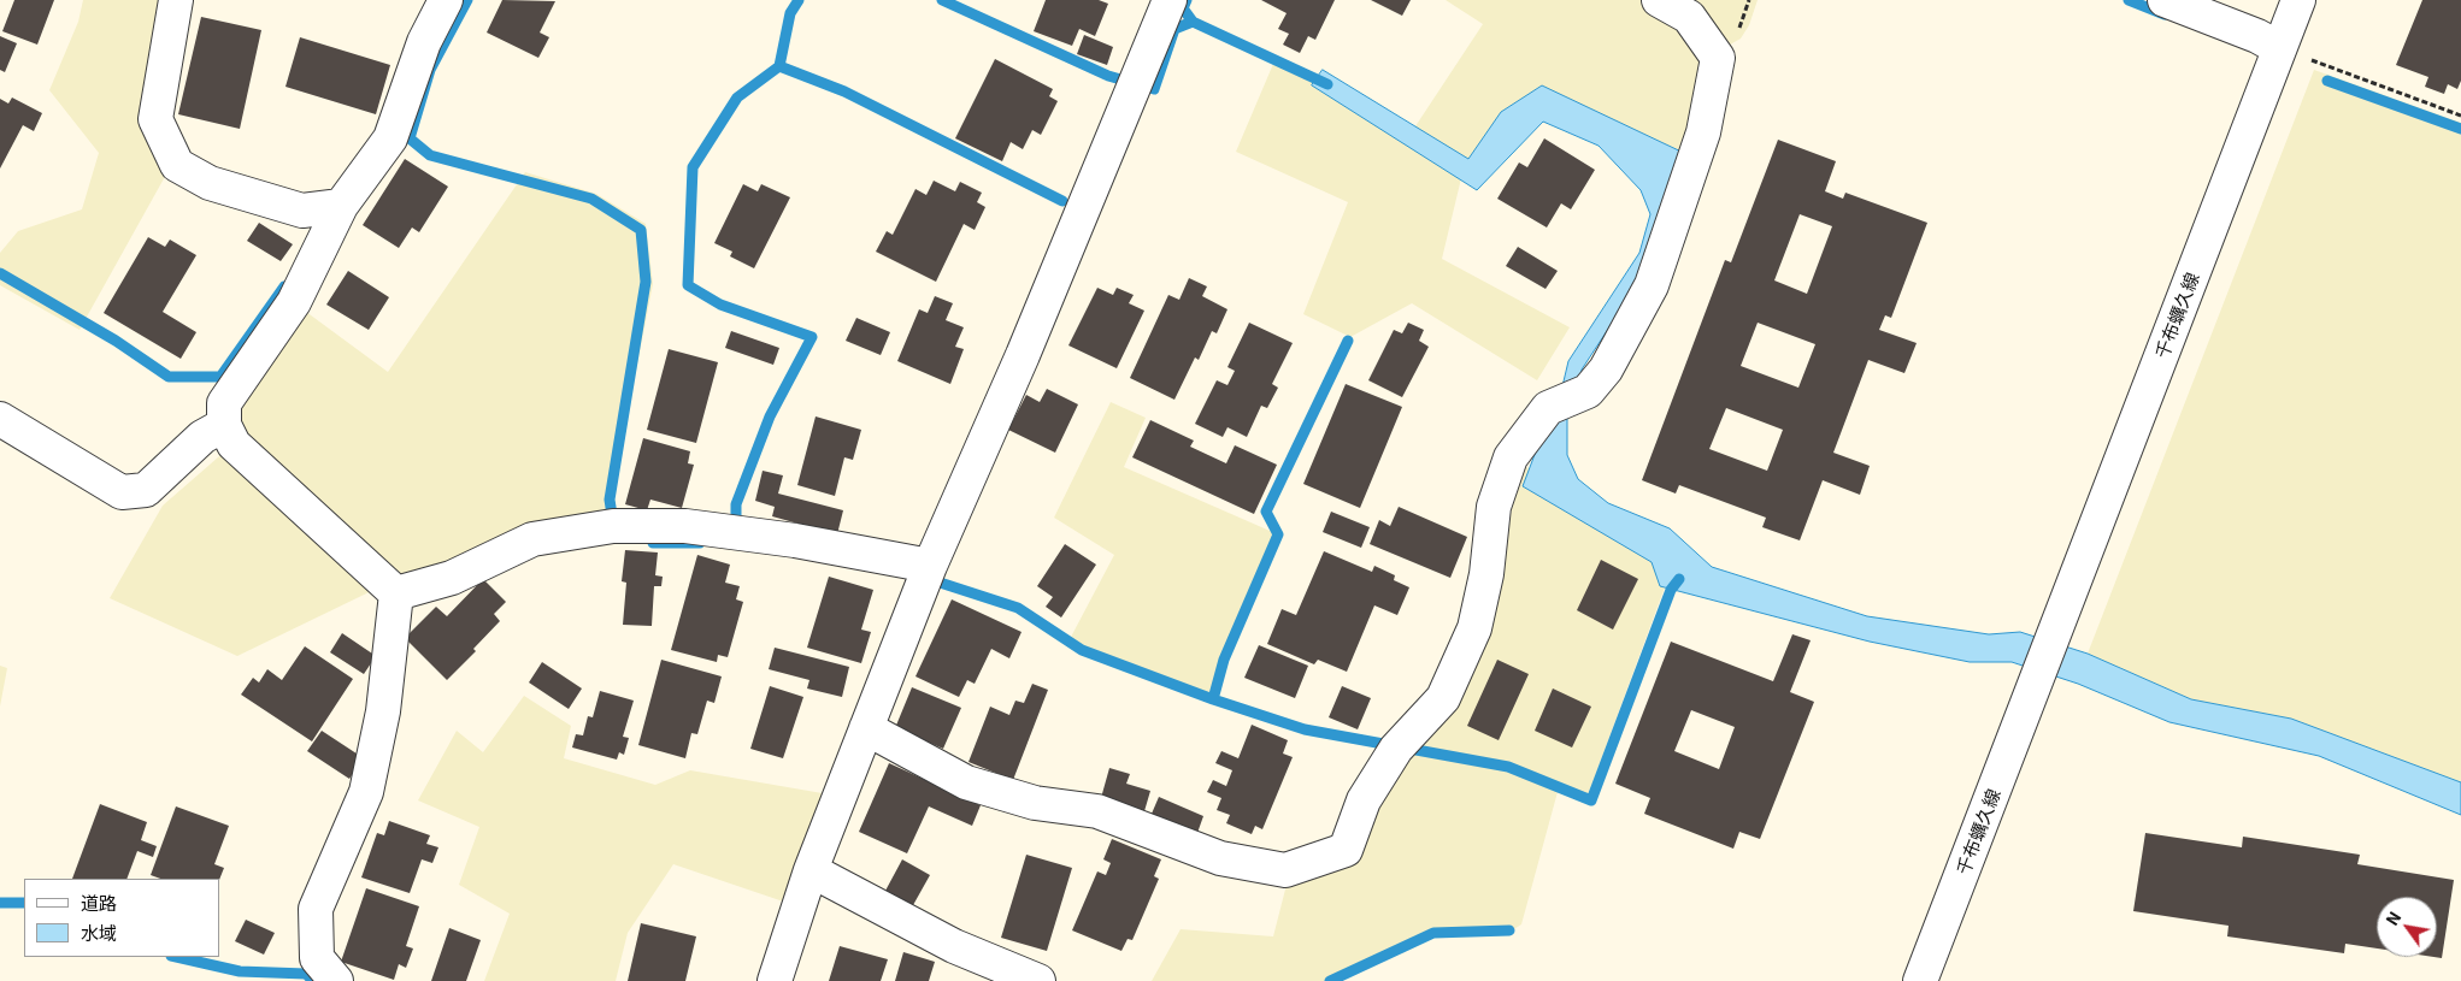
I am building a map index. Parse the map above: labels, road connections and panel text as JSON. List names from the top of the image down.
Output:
{
  "streets": {
    "street": ["千布蠣久線"]
  },
  "legend": ["道路", "水域"],
  "north": "top left"
}
